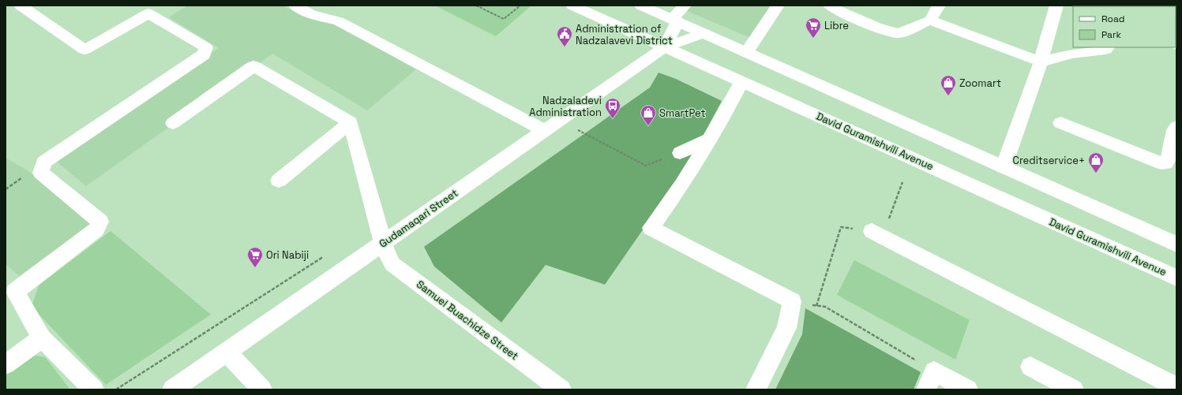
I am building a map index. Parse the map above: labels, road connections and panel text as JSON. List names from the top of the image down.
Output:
{
  "streets": {
    "main road": ["David Guramishvili Avenue", "Gudamaqari Street", "Samuel Buachidze Street"]
  },
  "crossings": [
    ["David Guramishvili Avenue", "Gudamaqari Street"],
    ["Gudamaqari Street", "Samuel Buachidze Street"]
  ],
  "places": {
    "supermarket": ["Libre", "Ori Nabiji"],
    "public building": ["Administration of Nadzalavevi District"],
    "shop": ["Zoomart", "SmartPet", "Creditservice+"],
    "bus stop": ["Nadzaladevi Administration"]
  },
  "legend": ["Road", "Park"]
}
